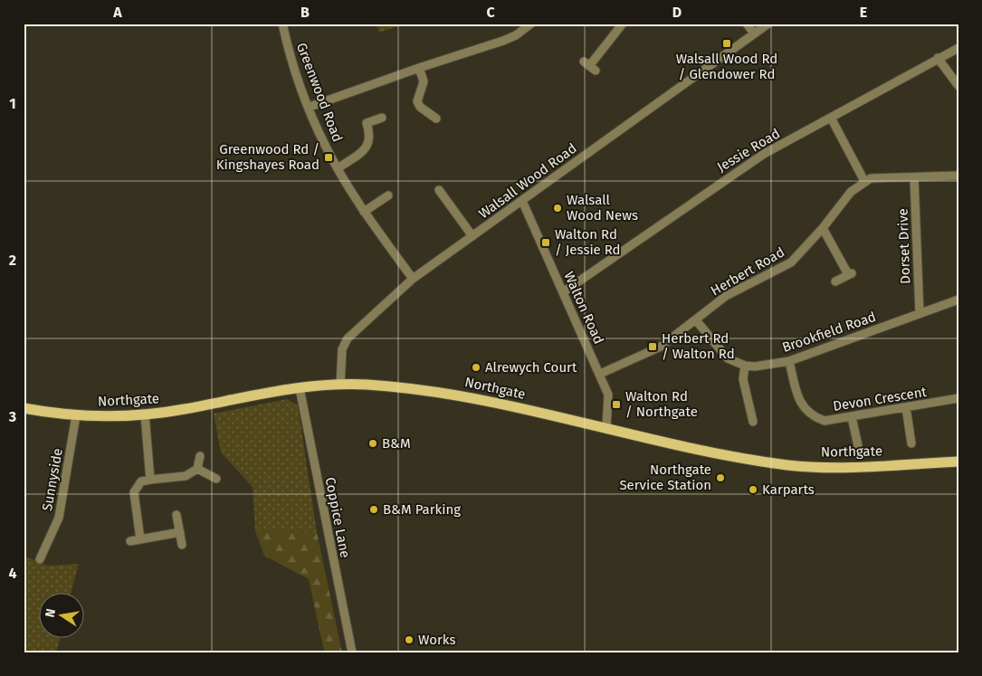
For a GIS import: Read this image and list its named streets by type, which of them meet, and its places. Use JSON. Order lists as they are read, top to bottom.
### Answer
{
  "streets": {
    "main road": ["Northgate"],
    "street": [
      "Greenwood Road",
      "Jessie Road",
      "Walsall Wood Road",
      "Dorset Drive",
      "Herbert Road",
      "Walton Road",
      "Brookfield Road",
      "Devon Crescent",
      "Sunnyside",
      "Coppice Lane"
    ]
  },
  "crossings": [
    ["Greenwood Road", "Walsall Wood Road"],
    ["Jessie Road", "Walton Road"],
    ["Walsall Wood Road", "Walton Road"],
    ["Walsall Wood Road", "Northgate"],
    ["Dorset Drive", "Brookfield Road"],
    ["Herbert Road", "Walton Road"],
    ["Walton Road", "Northgate"],
    ["Brookfield Road", "Devon Crescent"],
    ["Northgate", "Sunnyside"],
    ["Northgate", "Coppice Lane"]
  ],
  "places": {
    "transit": [
      "Walsall Wood Rd / Glendower Rd",
      "Greenwood Rd / Kingshayes Road",
      "Walton Rd / Jessie Rd",
      "Herbert Rd / Walton Rd",
      "Walton Rd / Northgate"
    ],
    "other": [
      "Walsall Wood News",
      "Alrewych Court",
      "B&M",
      "Northgate Service Station",
      "Karparts",
      "B&M Parking",
      "Works"
    ]
  },
  "north": "left",
  "grid": {
    "columns": [
      "A",
      "B",
      "C",
      "D",
      "E"
    ],
    "rows": [
      "1",
      "2",
      "3",
      "4"
    ]
  }
}
